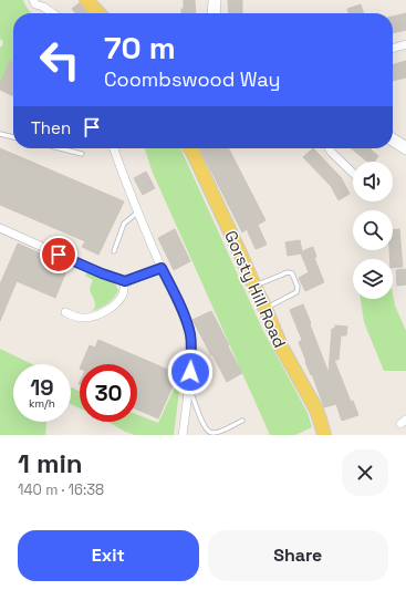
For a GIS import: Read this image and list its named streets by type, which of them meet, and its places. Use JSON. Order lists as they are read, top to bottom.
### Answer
{
  "streets": {
    "main road": ["Gorsty Hill Road"]
  },
  "page": {
    "turn": ["70 m", "Coombswood Way"],
    "then": "Then",
    "speed": "19 km/h",
    "limit": "30",
    "heading": ["1 min", "140 m · 16:38"],
    "buttons": ["Exit", "Share"]
  }
}
